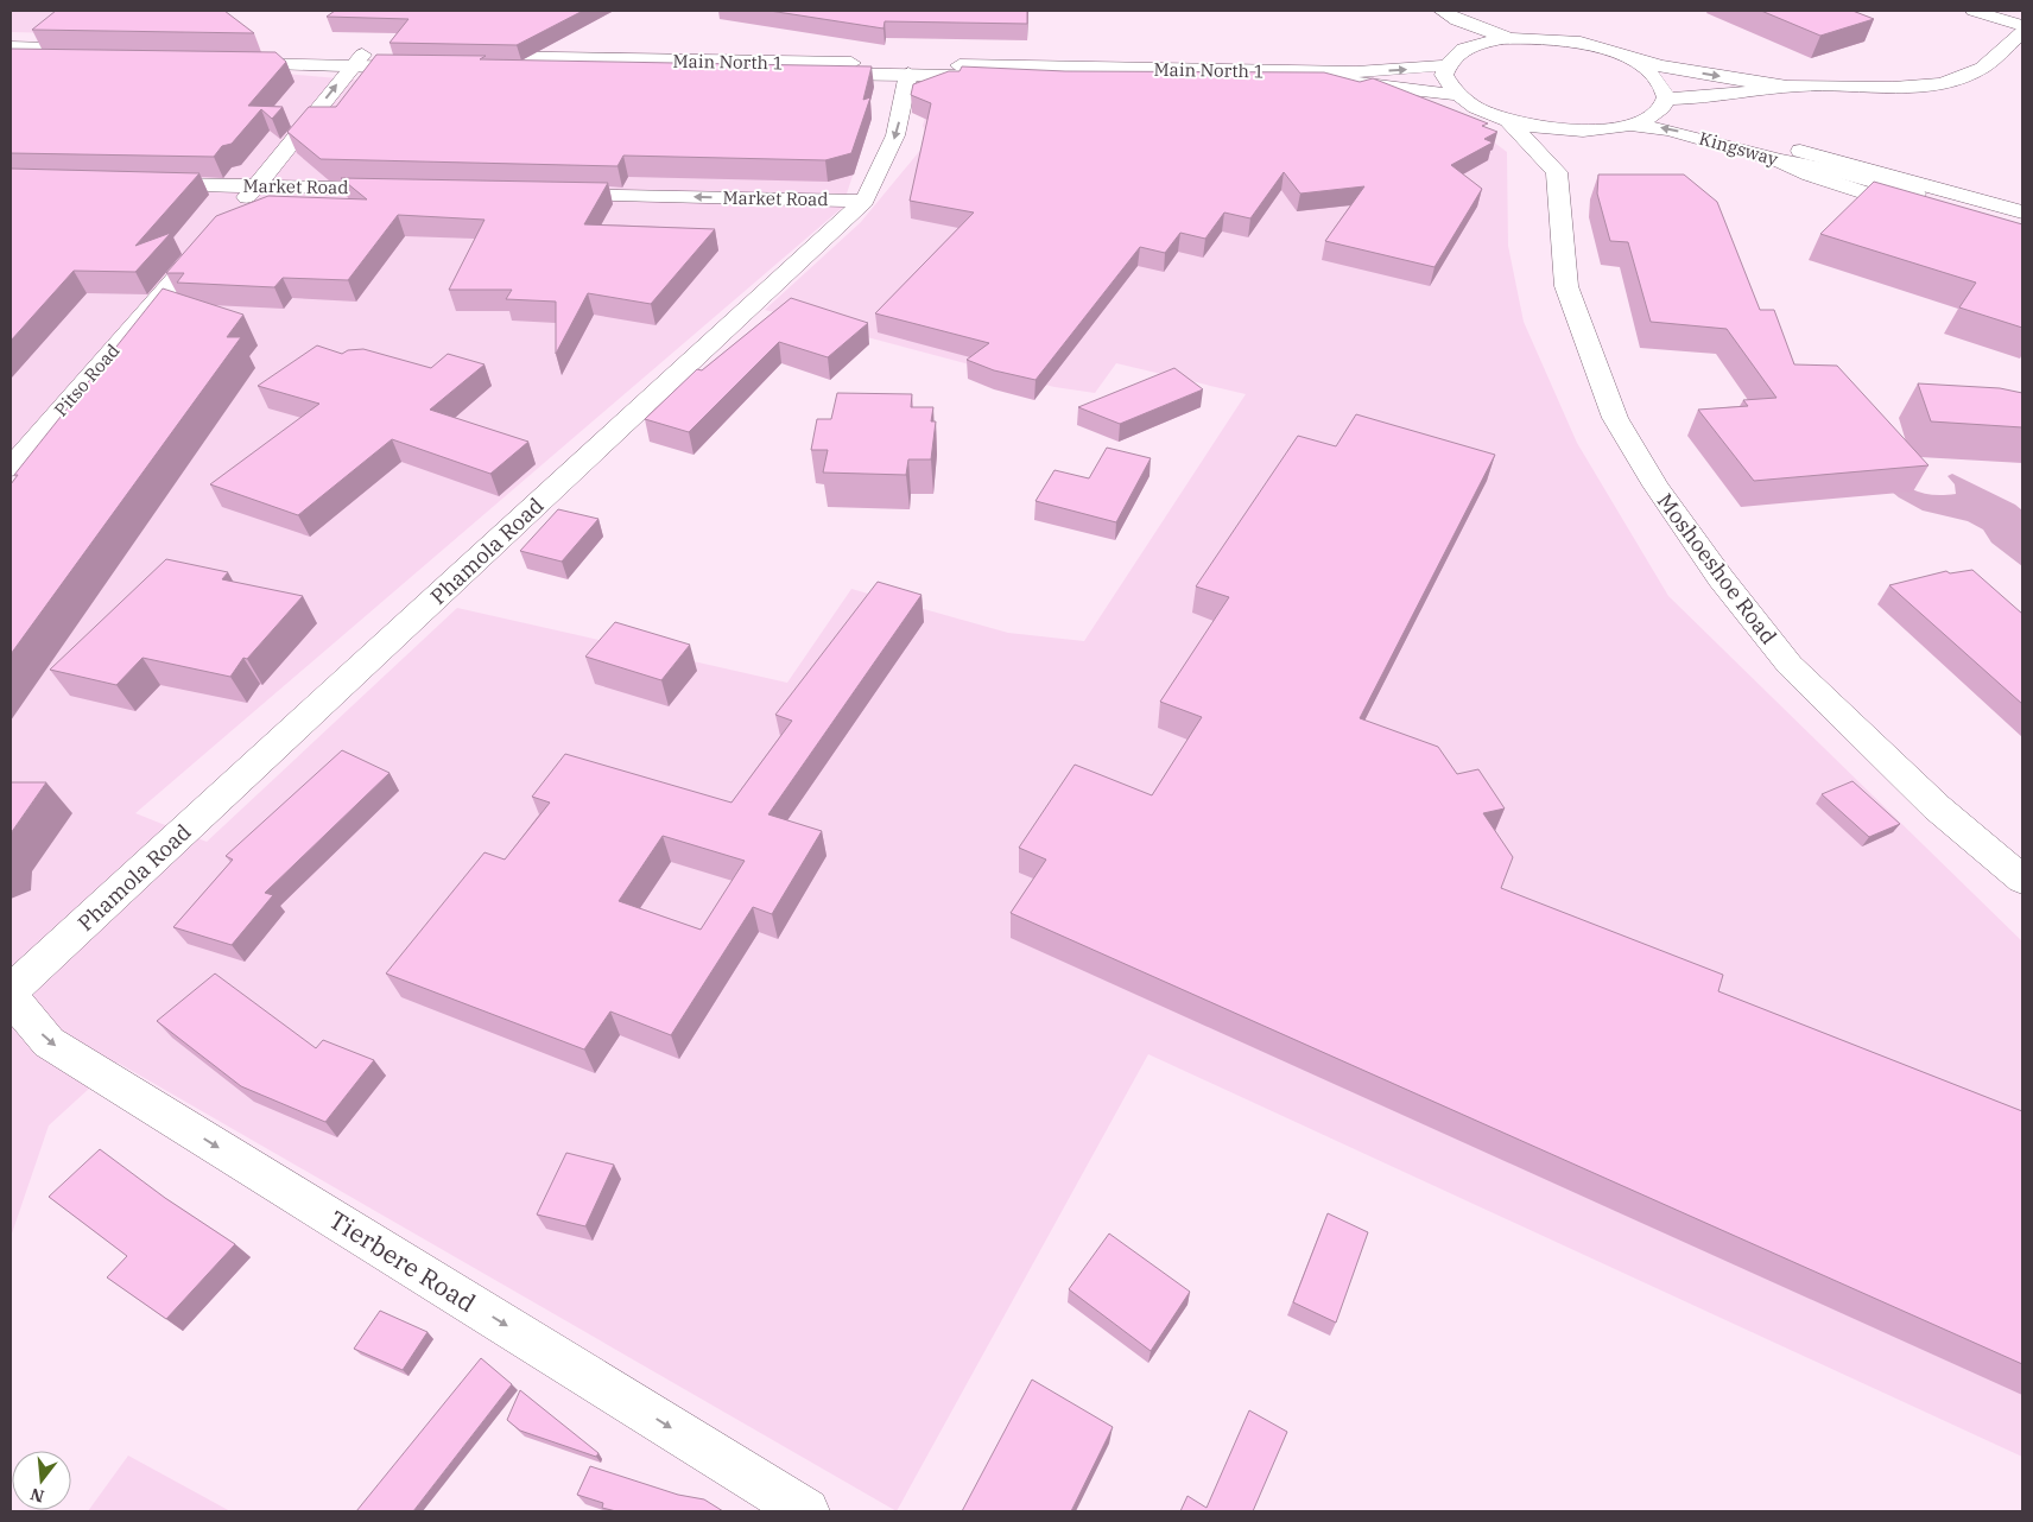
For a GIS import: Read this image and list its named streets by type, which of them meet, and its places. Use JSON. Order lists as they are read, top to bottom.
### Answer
{
  "streets": {
    "main road": [
      "Main North 1",
      "Kingsway",
      "Market Road",
      "Pitso Road",
      "Phamola Road",
      "Moshoeshoe Road",
      "Tierbere Road"
    ]
  },
  "crossings": [
    ["Main North 1", "Phamola Road"],
    ["Market Road", "Phamola Road"]
  ],
  "one_way": ["Market Road", "Tierbere Road"],
  "north": "bottom"
}
